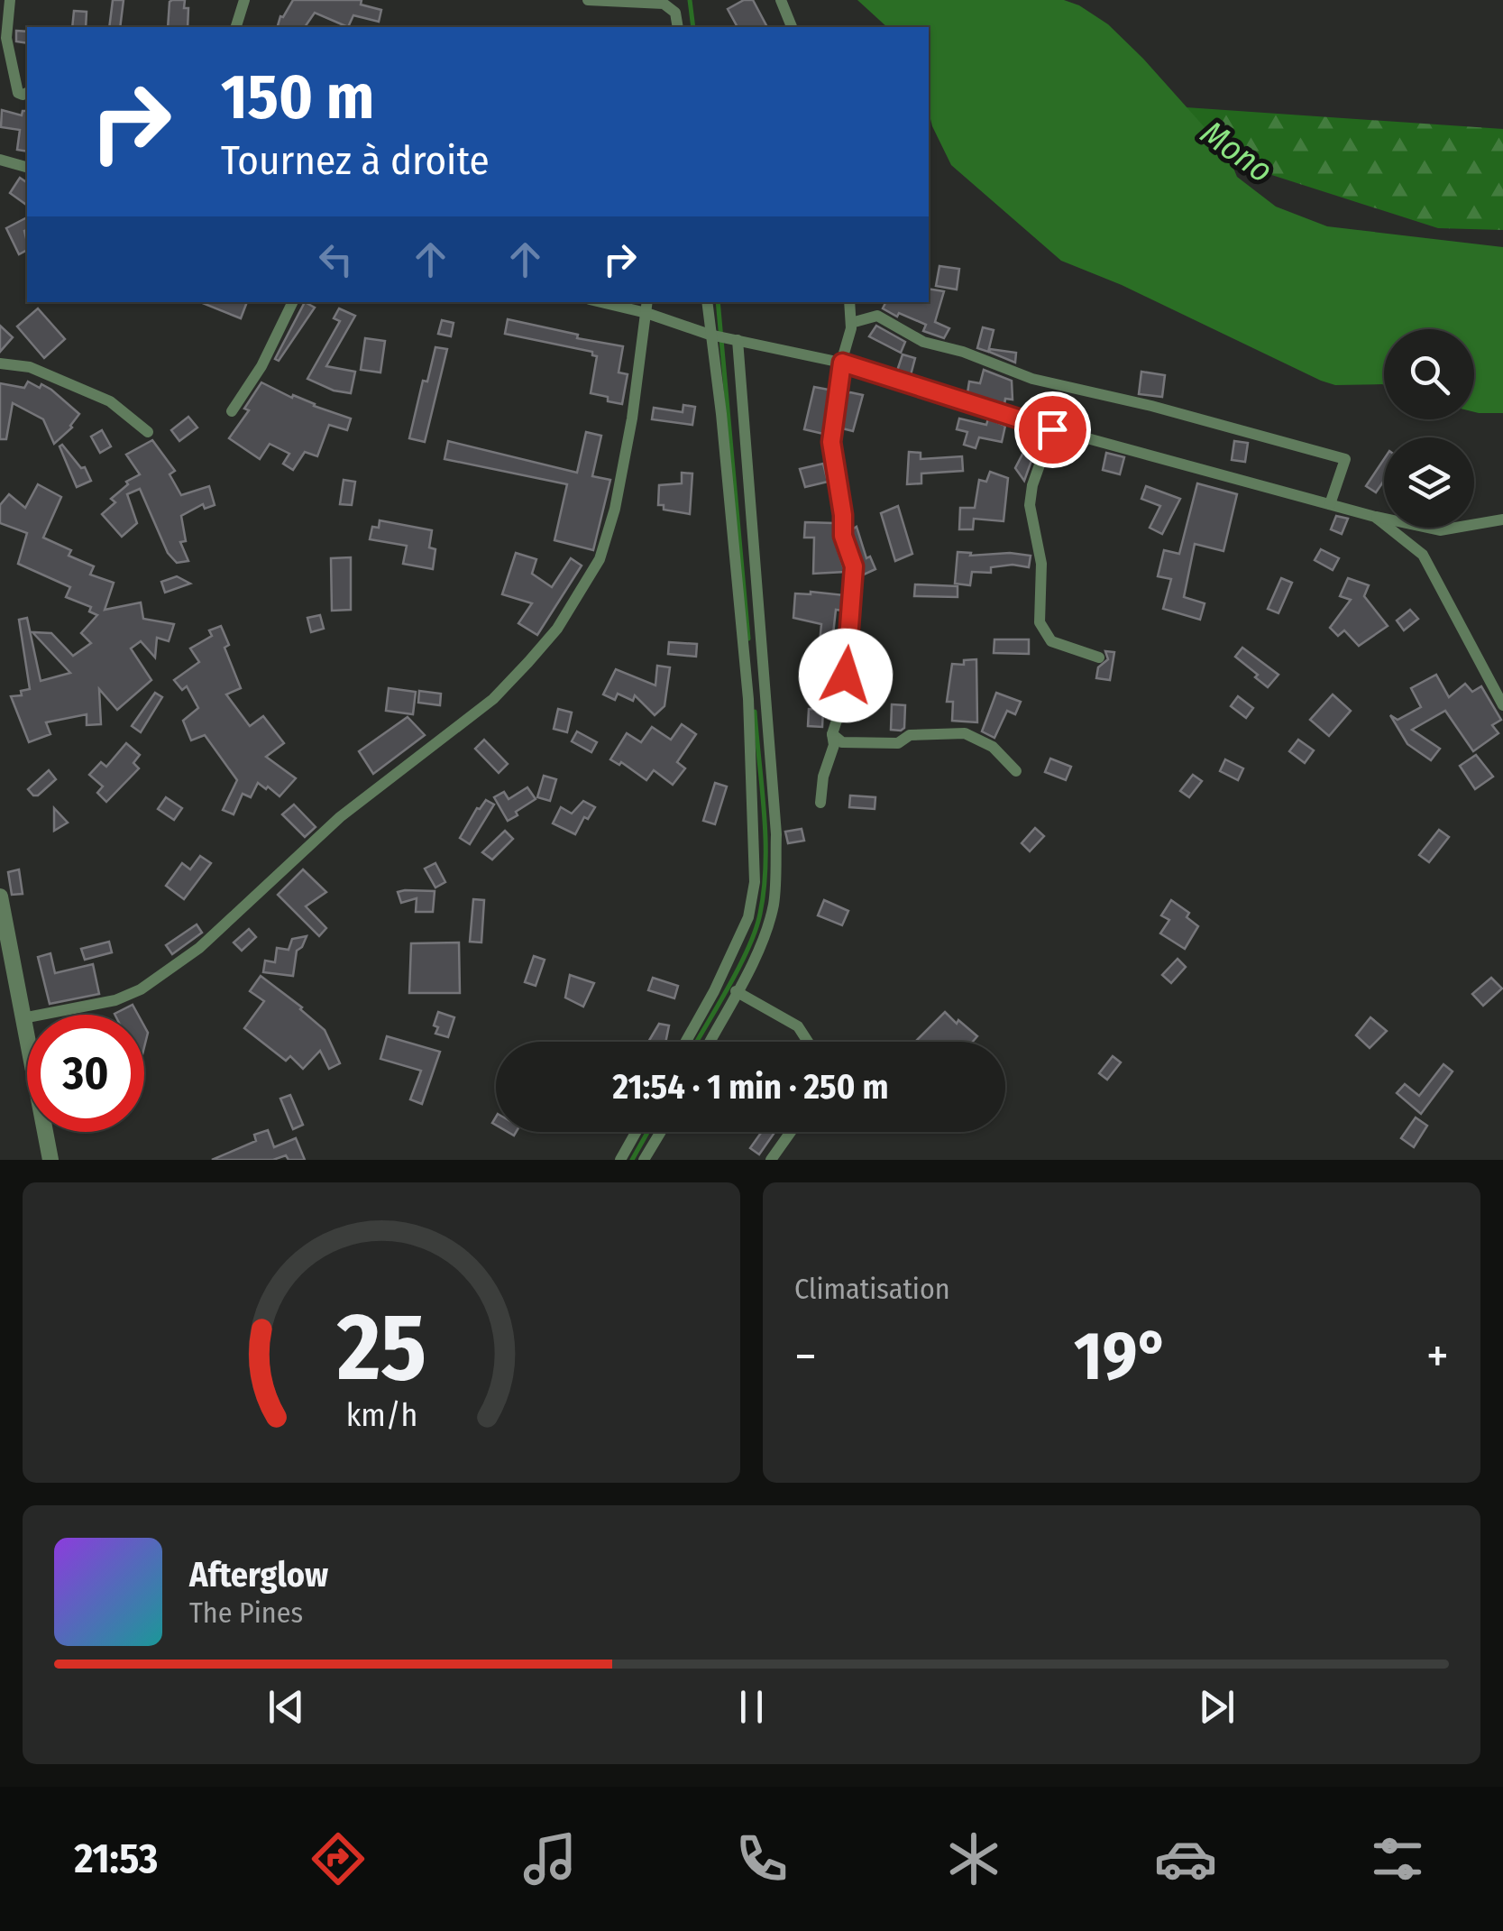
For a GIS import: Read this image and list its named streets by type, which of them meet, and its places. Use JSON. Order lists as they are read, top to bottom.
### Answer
{
  "water": ["Mono"],
  "page": {
    "turn": ["150 m", "Tournez à droite"],
    "limit": "30",
    "trip": "21:54 · 1 min · 250 m",
    "tile": "Climatisation",
    "heat": ["−", "19°", "+"],
    "song": ["Afterglow", "The Pines"],
    "tabs": "21:53",
    "gauge": ["25", "km/h"]
  }
}
